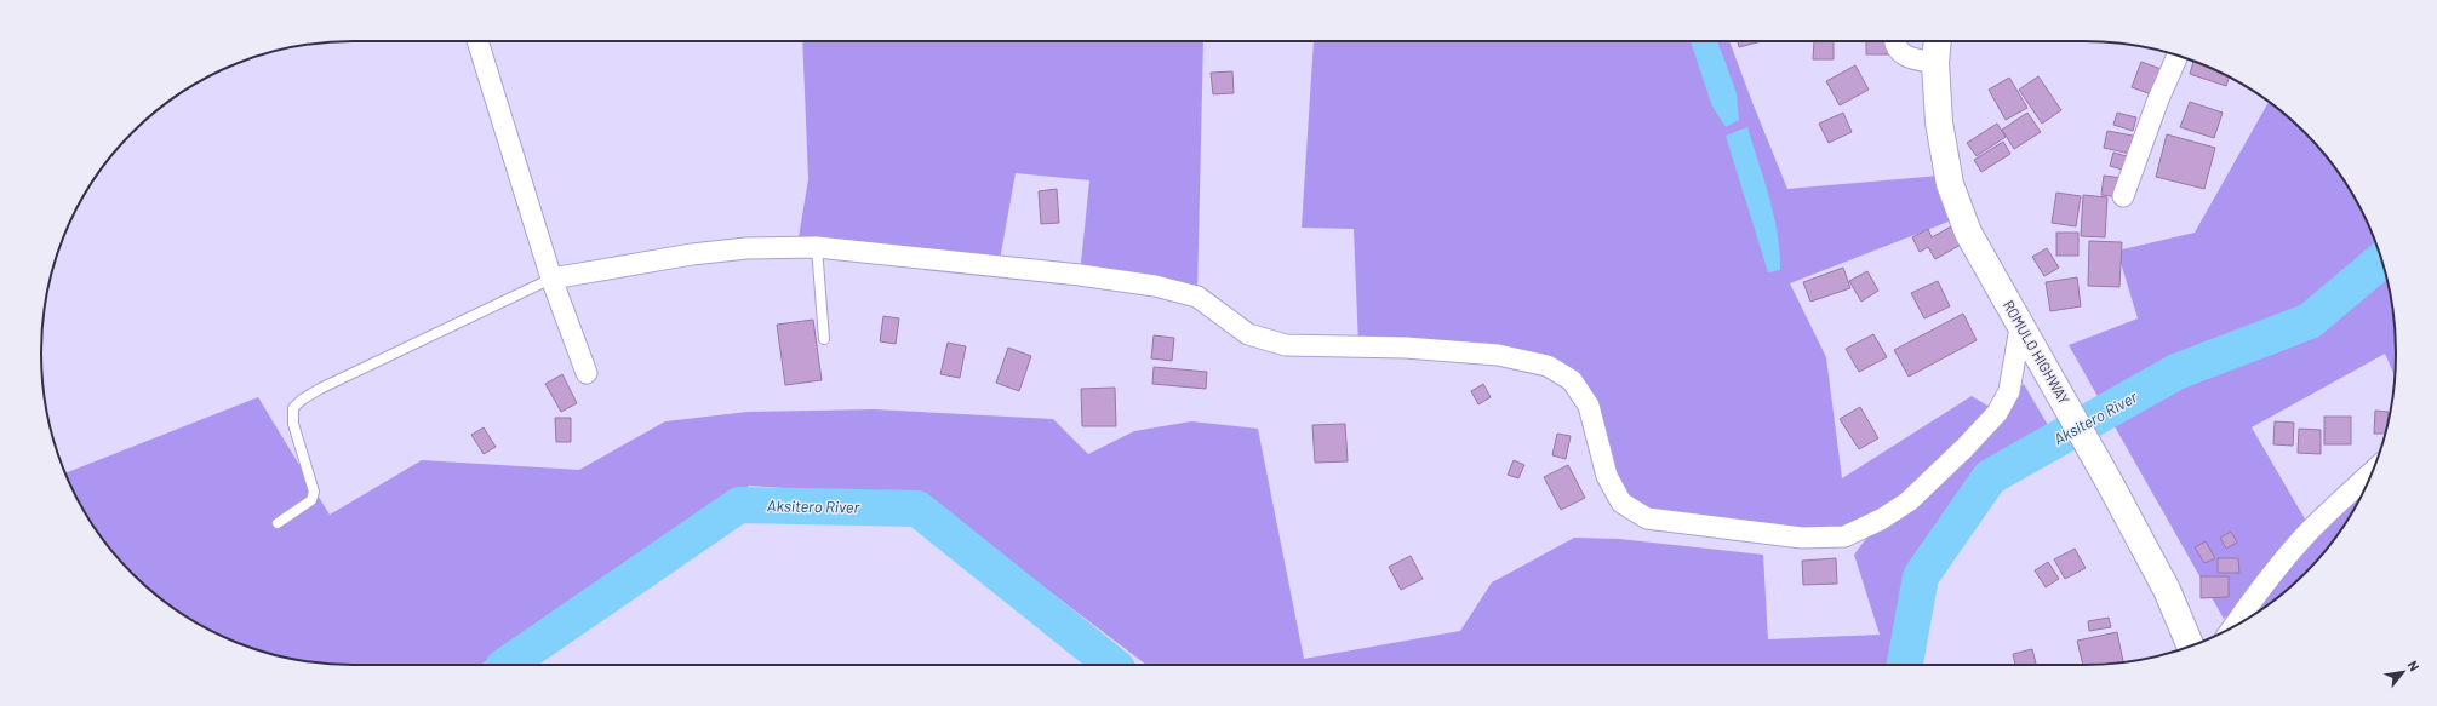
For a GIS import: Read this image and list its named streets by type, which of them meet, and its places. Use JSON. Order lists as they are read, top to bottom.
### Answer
{
  "streets": {
    "highway": ["ROMULO HIGHWAY"]
  },
  "water": ["Aksitero River"],
  "north": "top right"
}
